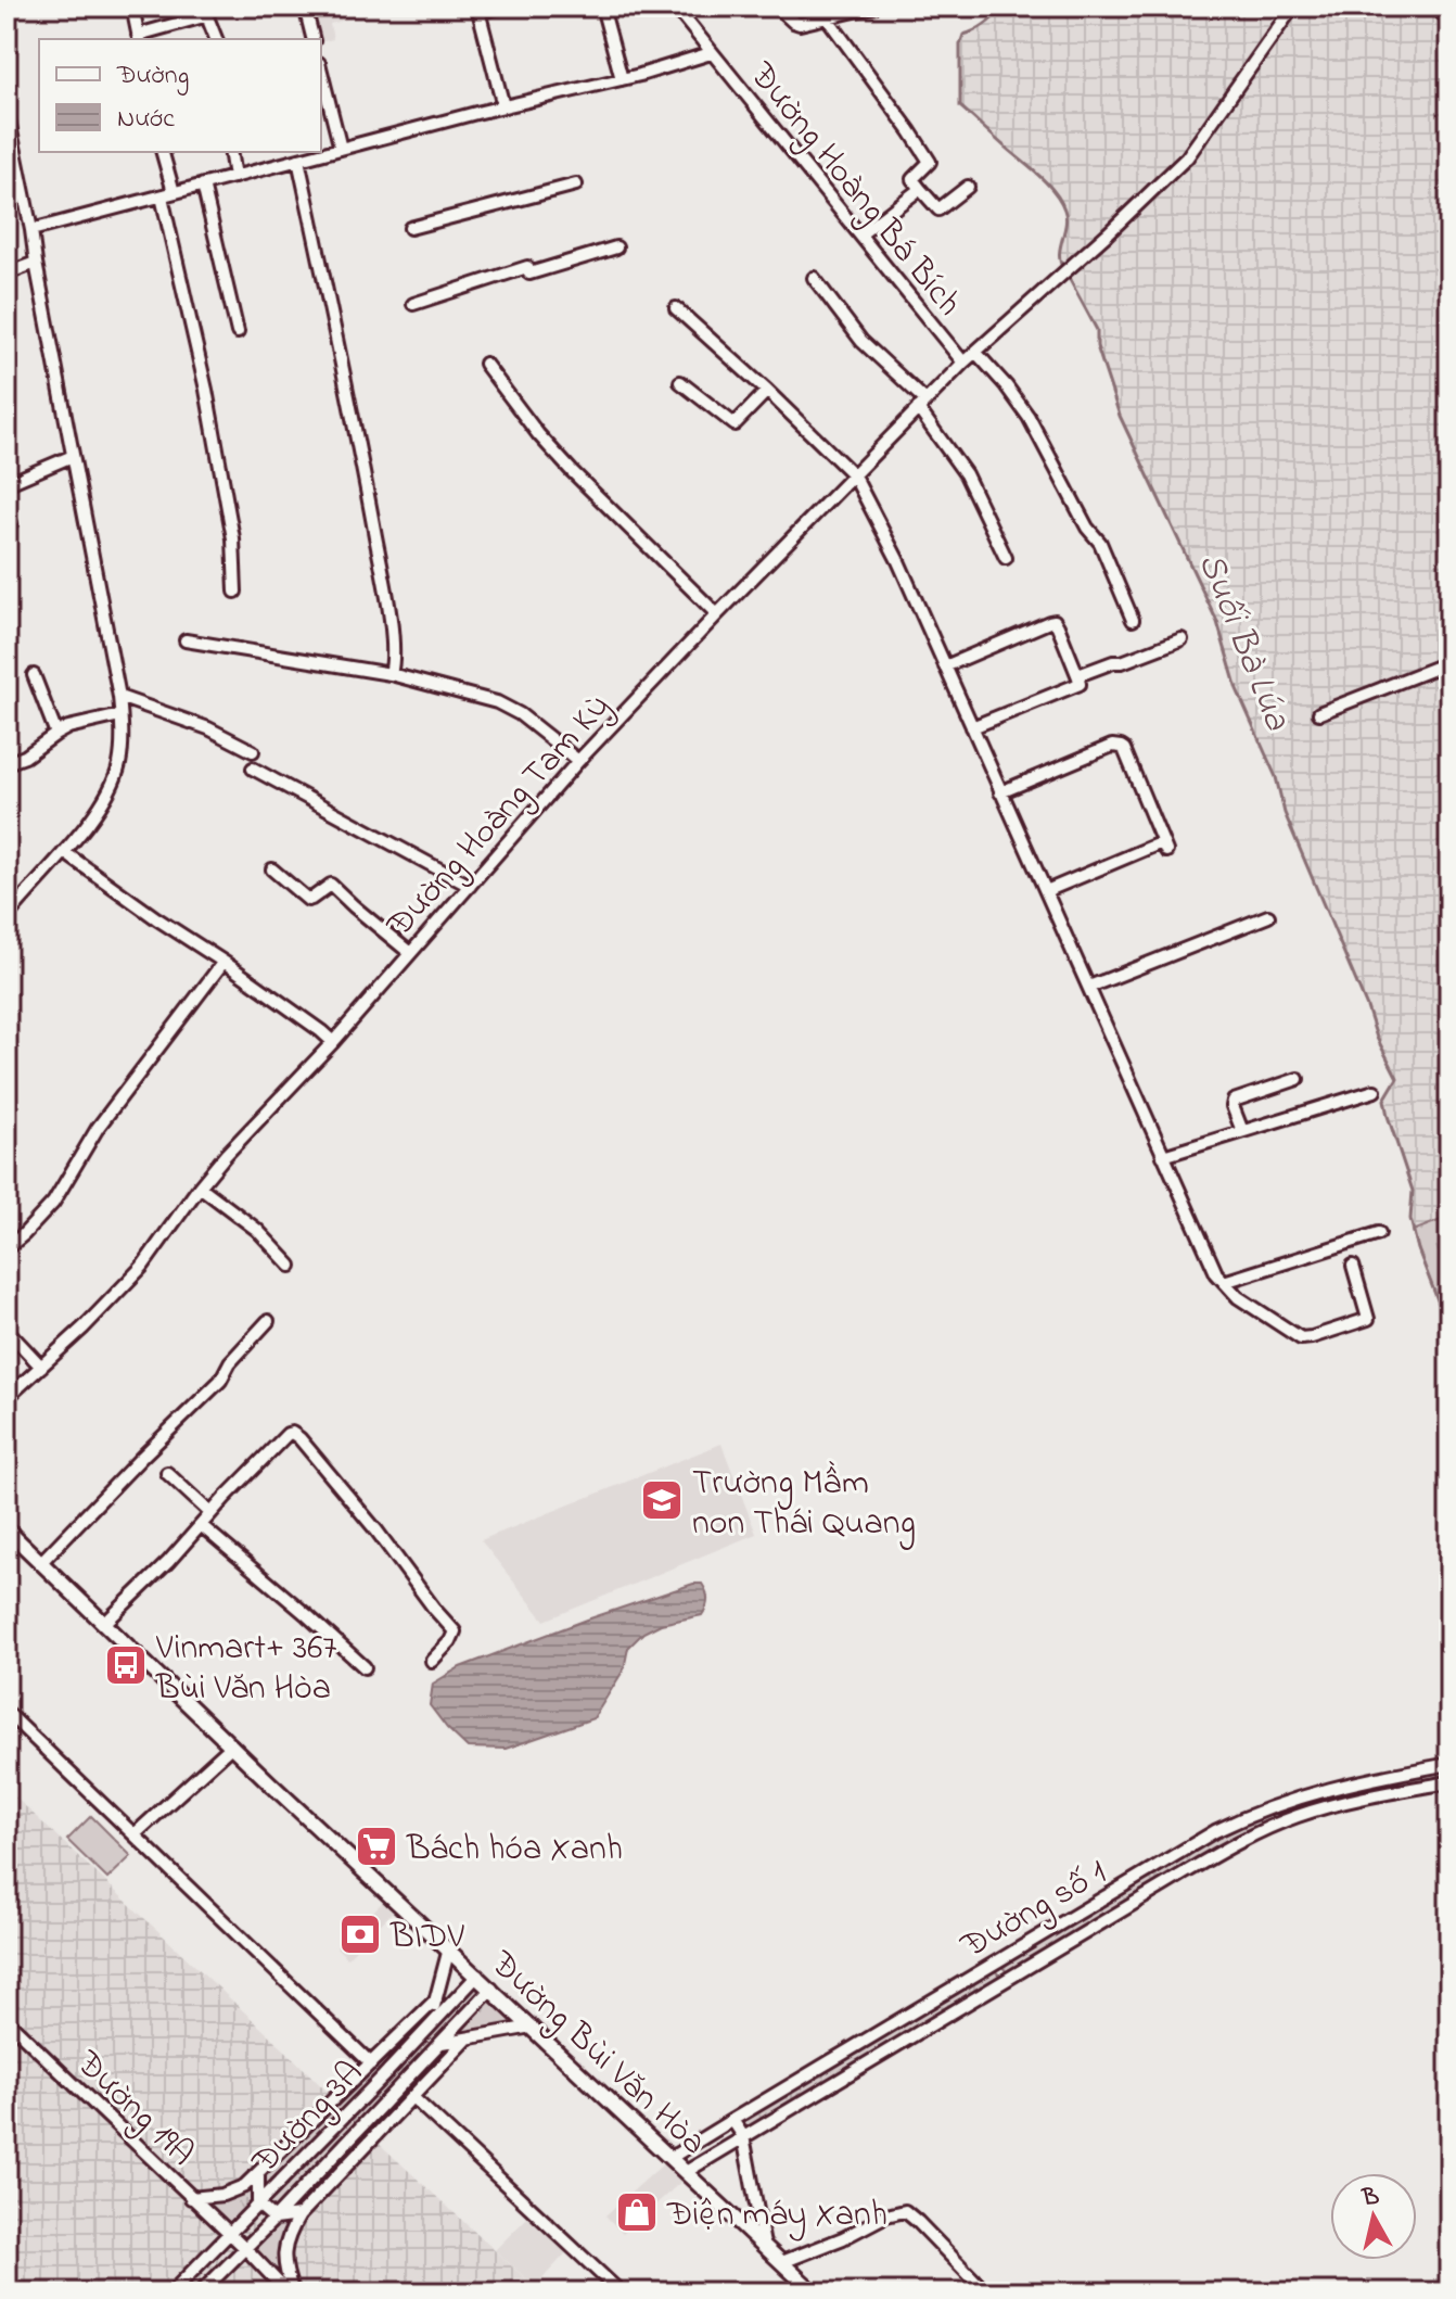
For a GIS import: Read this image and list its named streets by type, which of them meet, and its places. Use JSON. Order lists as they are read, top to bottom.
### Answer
{
  "streets": {
    "main road": ["Đường Bùi Văn Hòa"],
    "street": [
      "Đường Hoàng Bá Bích",
      "Đường Hoàng Tam Kỳ",
      "Đường số 1",
      "Đường 19A",
      "Đường 3A"
    ]
  },
  "crossings": [
    ["Đường Hoàng Bá Bích", "Đường Hoàng Tam Kỳ"],
    ["Đường số 1", "Đường Bùi Văn Hòa"],
    ["Đường Bùi Văn Hòa", "Đường 3A"],
    ["Đường 19A", "Đường 3A"]
  ],
  "water": ["Suối Bà Lúa"],
  "places": {
    "school or university": ["Trường Mầm non Thái Quang"],
    "bus stop": ["Vinmart+ 367 Bùi Văn Hòa"],
    "supermarket": ["Bách hóa Xanh"],
    "bank": ["BIDV"],
    "shop": ["Điện máy Xanh"]
  },
  "legend": ["Đường", "Nước"],
  "north": "top"
}
